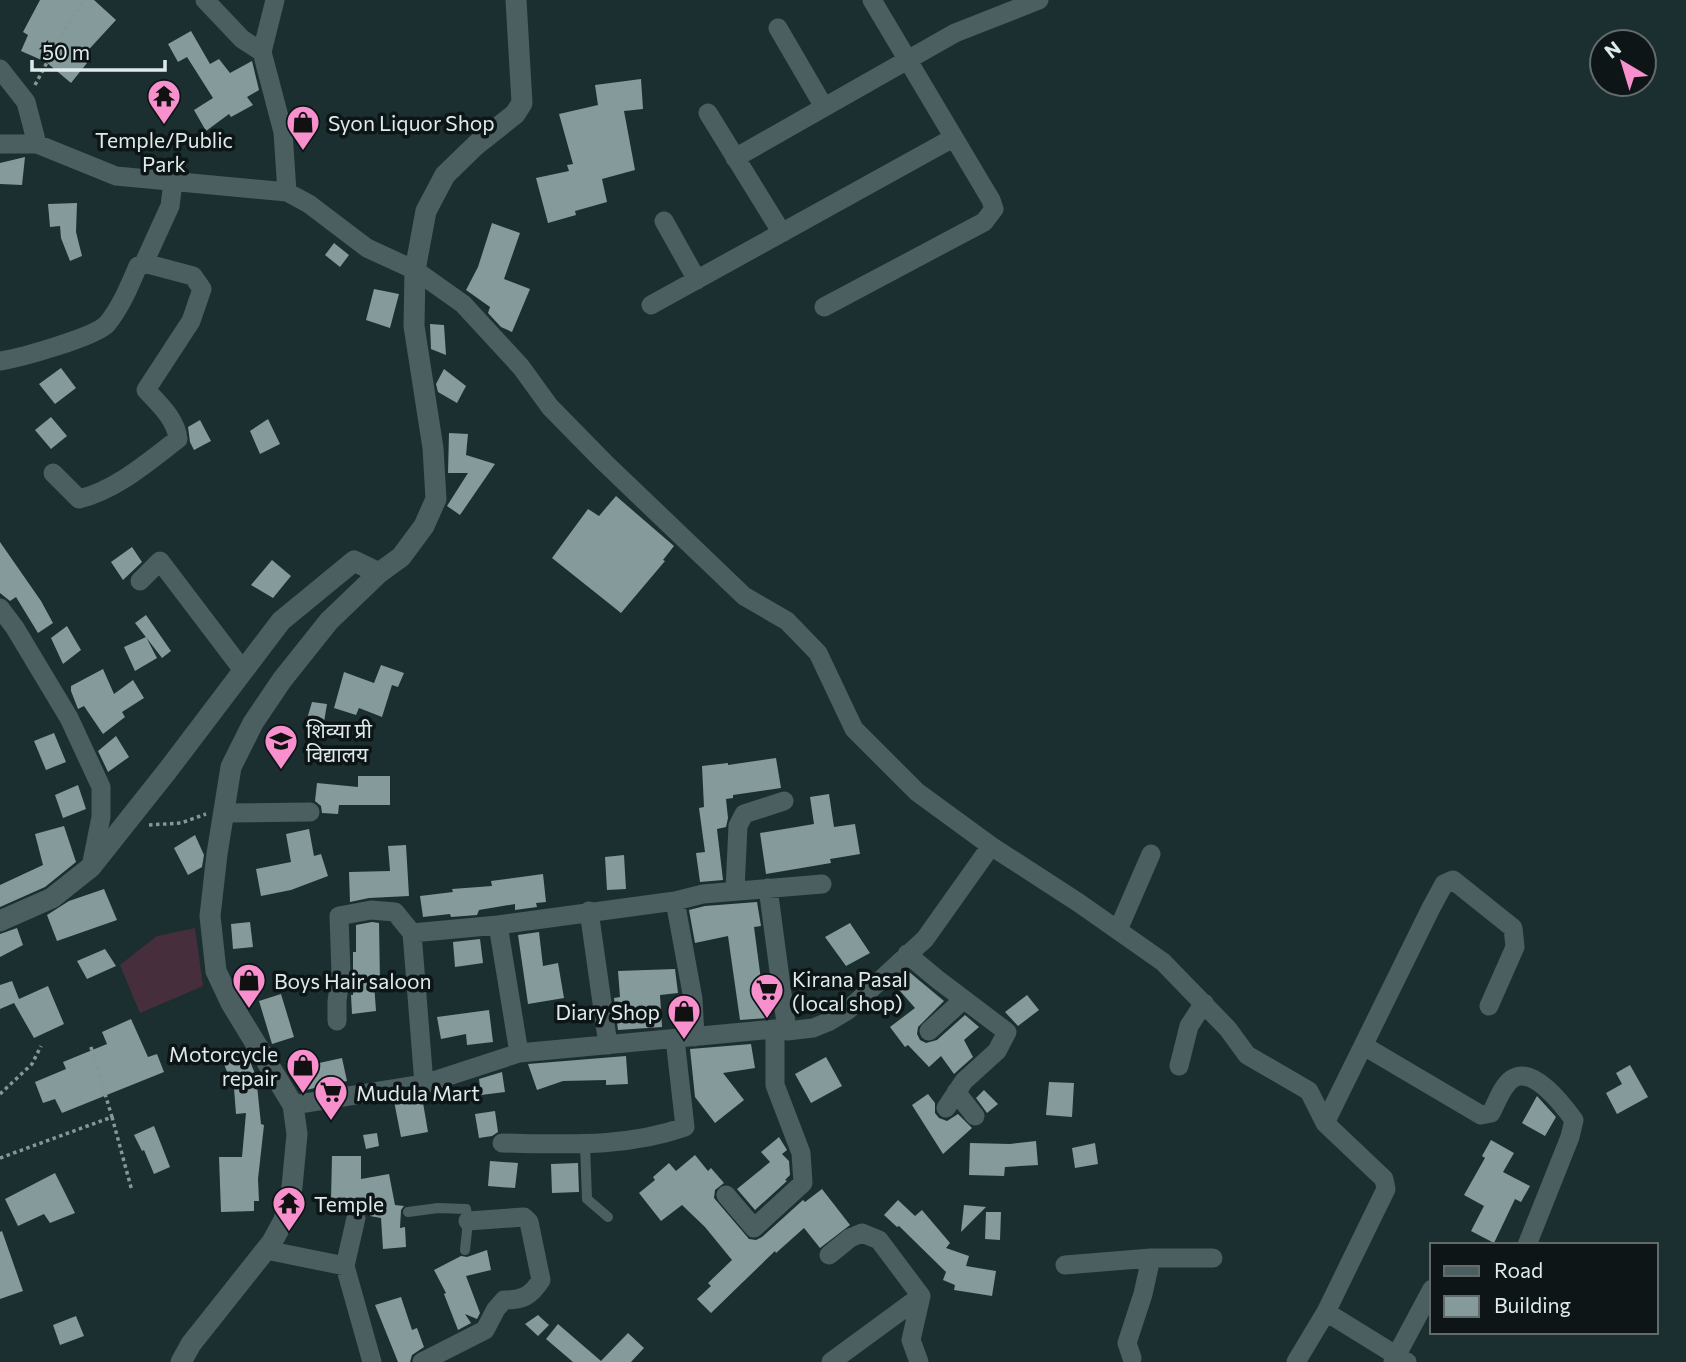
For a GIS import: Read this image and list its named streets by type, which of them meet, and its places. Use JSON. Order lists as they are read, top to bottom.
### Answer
{
  "places": {
    "temple": ["Temple/Public Park", "Temple"],
    "shop": [
      "Syon Liquor Shop",
      "Boys Hair saloon",
      "Diary Shop",
      "Motorcycle repair"
    ],
    "school or university": ["शिव्या प्री विद्यालय"],
    "supermarket": ["Kirana Pasal (local shop)", "Mudula Mart"]
  },
  "legend": ["Road", "Building"],
  "scale_bar": "50 m",
  "north": "top left"
}
